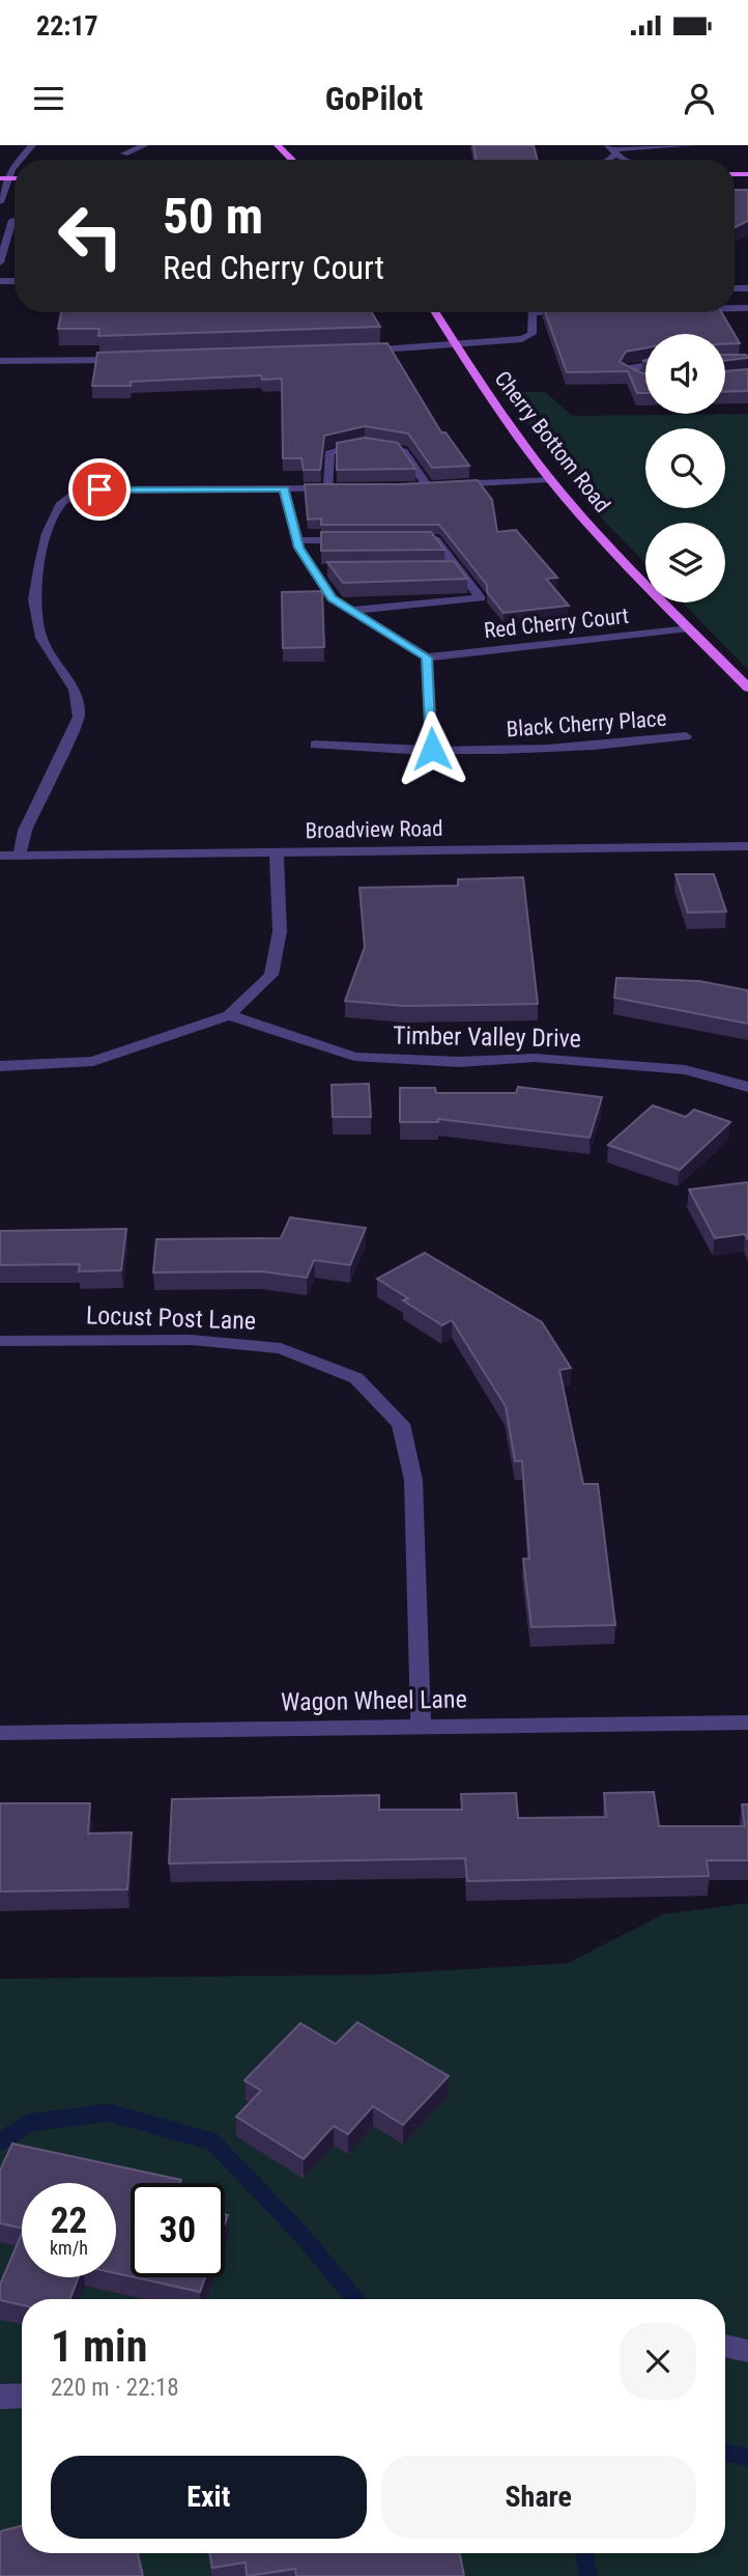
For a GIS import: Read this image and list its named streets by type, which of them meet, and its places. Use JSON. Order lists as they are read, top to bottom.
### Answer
{
  "streets": {
    "main road": ["Cherry Bottom Road"],
    "street": [
      "Red Cherry Court",
      "Black Cherry Place",
      "Broadview Road",
      "Timber Valley Drive",
      "Locust Post Lane",
      "Wagon Wheel Lane"
    ]
  },
  "crossings": [
    ["Cherry Bottom Road", "Red Cherry Court"],
    ["Locust Post Lane", "Wagon Wheel Lane"]
  ],
  "page": {
    "status": "22:17",
    "header": "GoPilot",
    "turn": ["50 m", "Red Cherry Court"],
    "speed": "22 km/h",
    "limit": "30",
    "heading": ["1 min", "220 m · 22:18"],
    "buttons": ["Exit", "Share"]
  }
}
